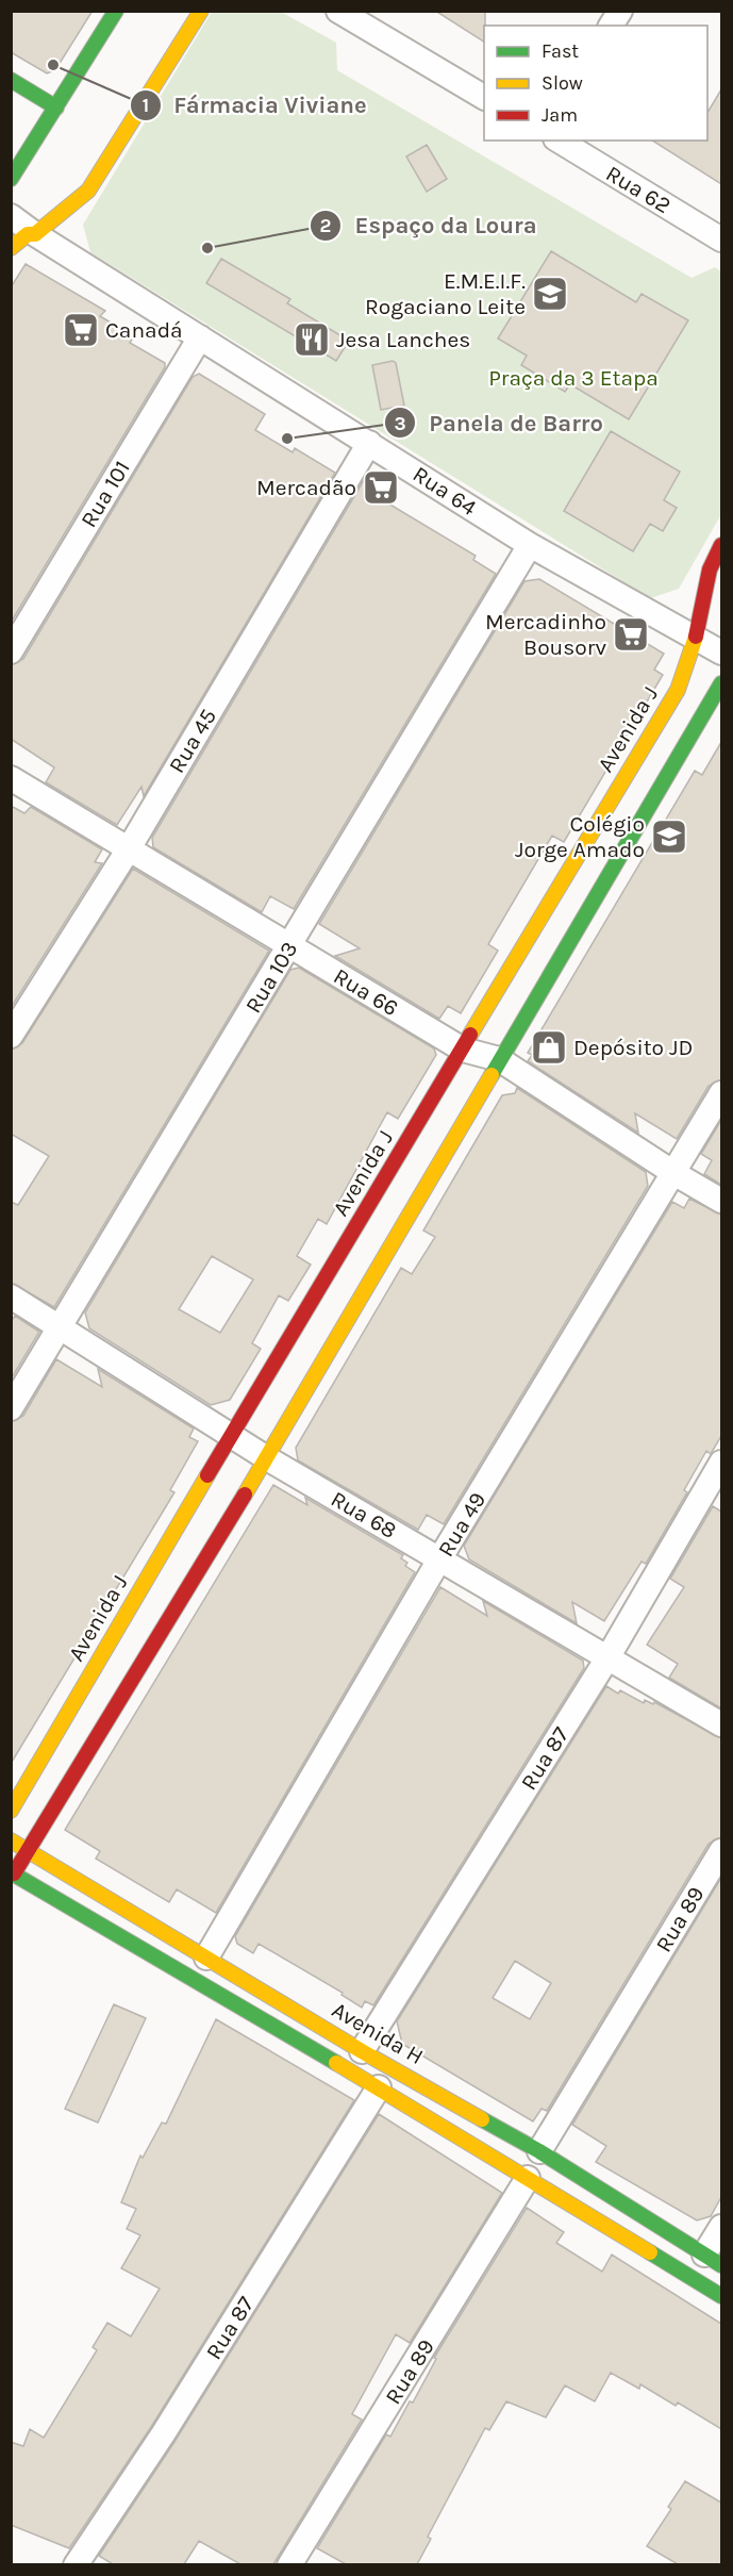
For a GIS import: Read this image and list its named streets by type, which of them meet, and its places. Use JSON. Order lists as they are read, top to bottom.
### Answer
{
  "streets": {
    "street": [
      "Rua 62",
      "Rua 64",
      "Rua 101",
      "Avenida J",
      "Rua 45",
      "Rua 103",
      "Rua 66",
      "Rua 68",
      "Rua 49",
      "Rua 87",
      "Rua 89",
      "Avenida H"
    ]
  },
  "crossings": [
    ["Rua 64", "Rua 101"],
    ["Rua 64", "Avenida J"],
    ["Rua 64", "Rua 45"],
    ["Rua 64", "Rua 103"],
    ["Avenida J", "Rua 66"],
    ["Avenida J", "Rua 68"],
    ["Rua 45", "Rua 66"],
    ["Rua 103", "Rua 66"],
    ["Rua 103", "Rua 68"],
    ["Rua 66", "Rua 49"],
    ["Rua 68", "Rua 49"],
    ["Rua 68", "Rua 87"],
    ["Rua 49", "Avenida H"],
    ["Rua 87", "Avenida H"],
    ["Rua 89", "Avenida H"]
  ],
  "parks": ["Praça da 3 Etapa"],
  "places": {
    "other": ["Fármacia Viviane", "Espaço da Loura", "Panela de Barro"],
    "school or university": ["E.M.E.I.F. Rogaciano Leite", "Colégio Jorge Amado"],
    "supermarket": ["Canadá", "Mercadão", "Mercadinho Bousorv"],
    "restaurant": ["Jesa Lanches"],
    "shop": ["Depósito JD"]
  },
  "legend": ["Fast", "Slow", "Jam"]
}
